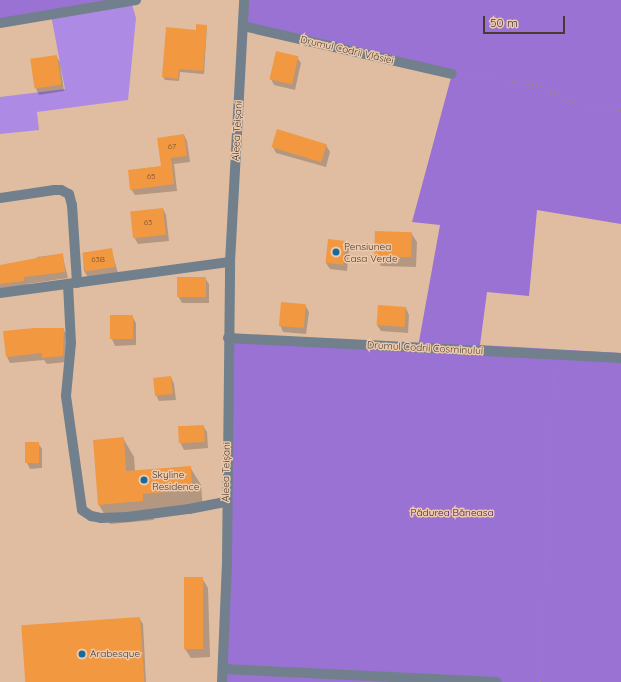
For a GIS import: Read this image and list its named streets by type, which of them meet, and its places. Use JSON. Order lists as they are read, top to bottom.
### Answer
{
  "streets": {
    "street": ["Drumul Codrii Vlăsiei", "Aleea Teișani", "Drumul Codrii Cosminului"]
  },
  "crossings": [
    ["Drumul Codrii Vlăsiei", "Aleea Teișani"],
    ["Aleea Teișani", "Drumul Codrii Cosminului"]
  ],
  "parks": ["Pădurea Băneasa"],
  "places": ["Pensiunea Casa Verde", "Skyline Residence", "Arabesque"],
  "house_numbers": [
    "67",
    "65",
    "63",
    "63B"
  ],
  "scale_bar": "50 m"
}
